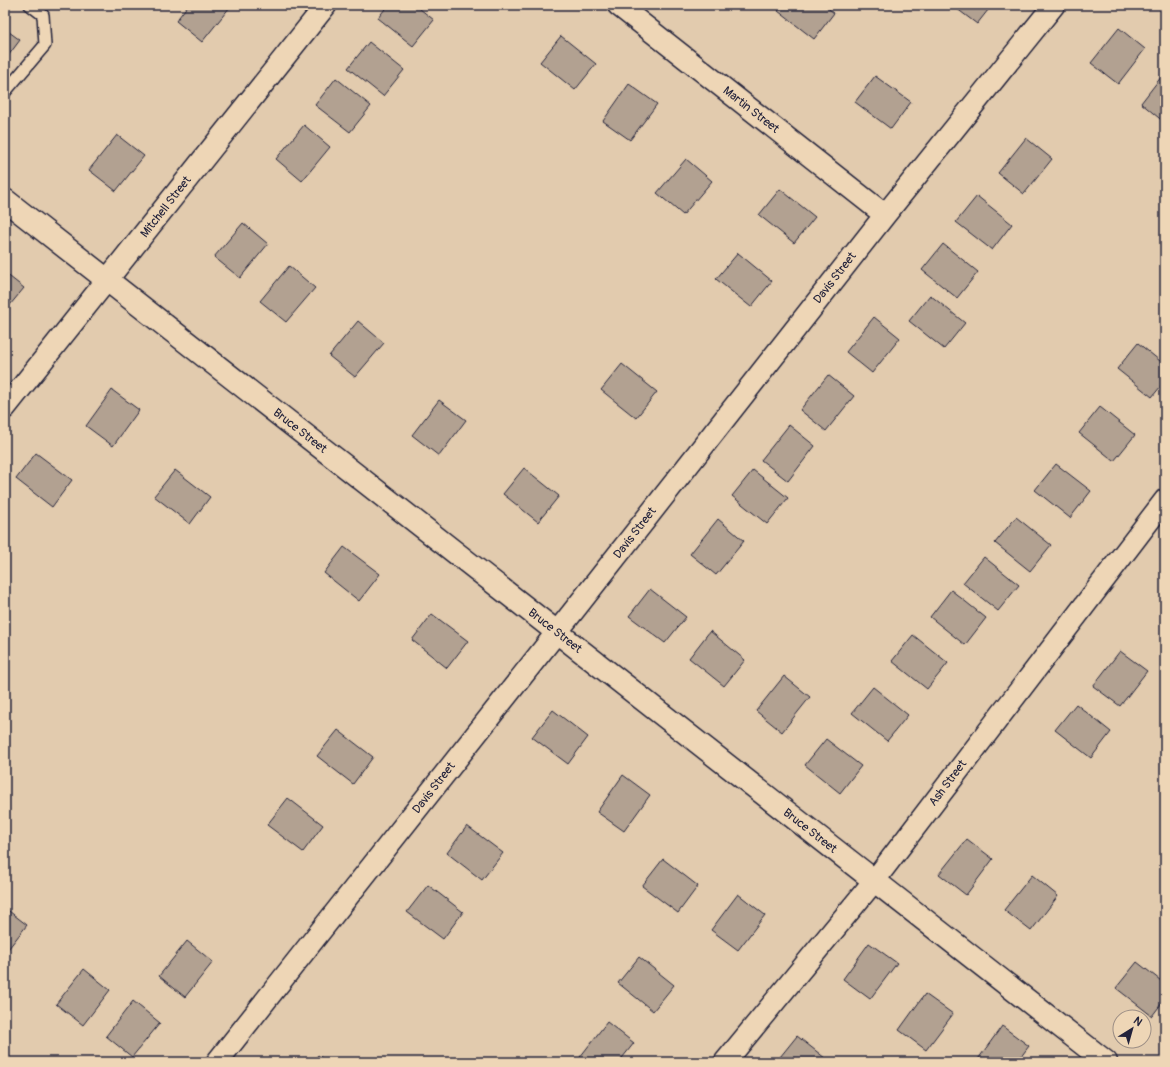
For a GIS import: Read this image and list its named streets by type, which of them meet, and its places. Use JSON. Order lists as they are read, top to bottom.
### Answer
{
  "streets": {
    "street": [
      "Martin Street",
      "Mitchell Street",
      "Davis Street",
      "Bruce Street",
      "Ash Street"
    ]
  },
  "crossings": [
    ["Martin Street", "Davis Street"],
    ["Mitchell Street", "Bruce Street"],
    ["Davis Street", "Bruce Street"],
    ["Bruce Street", "Ash Street"]
  ],
  "north": "top right"
}
